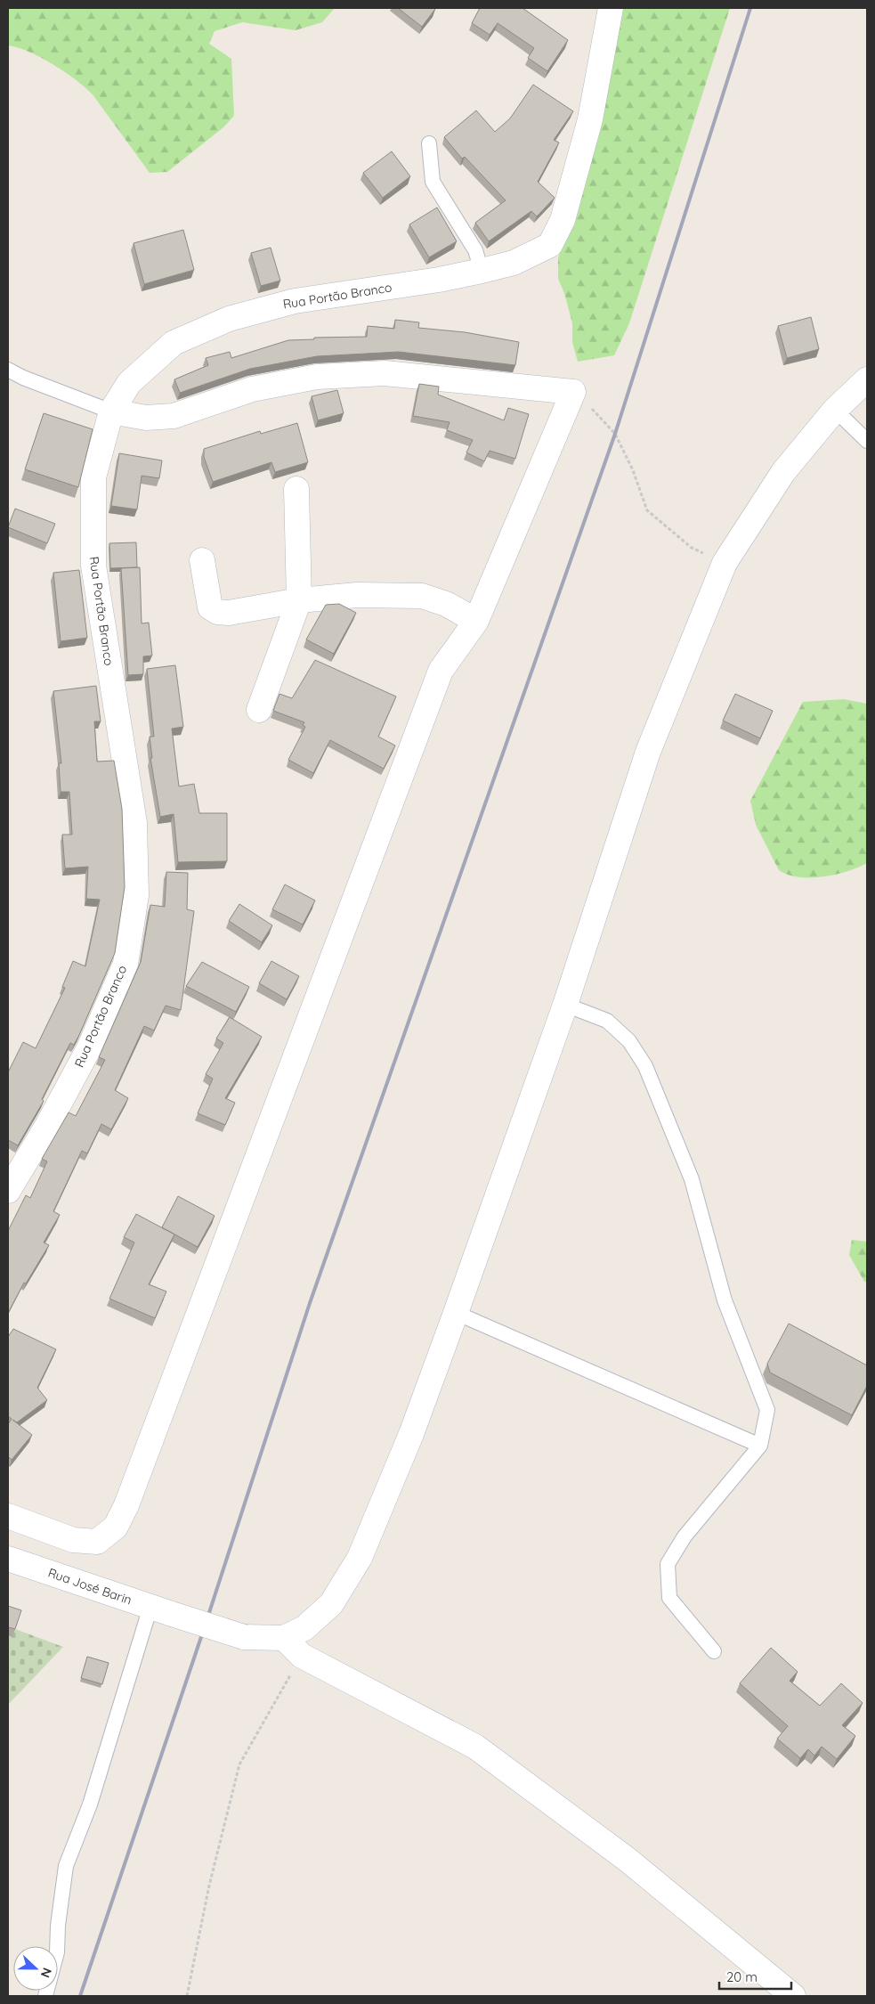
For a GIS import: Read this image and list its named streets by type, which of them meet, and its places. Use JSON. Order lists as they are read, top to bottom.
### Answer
{
  "streets": {
    "street": ["Rua Portão Branco", "Rua José Barin"]
  },
  "scale_bar": "20 m",
  "north": "right"
}
